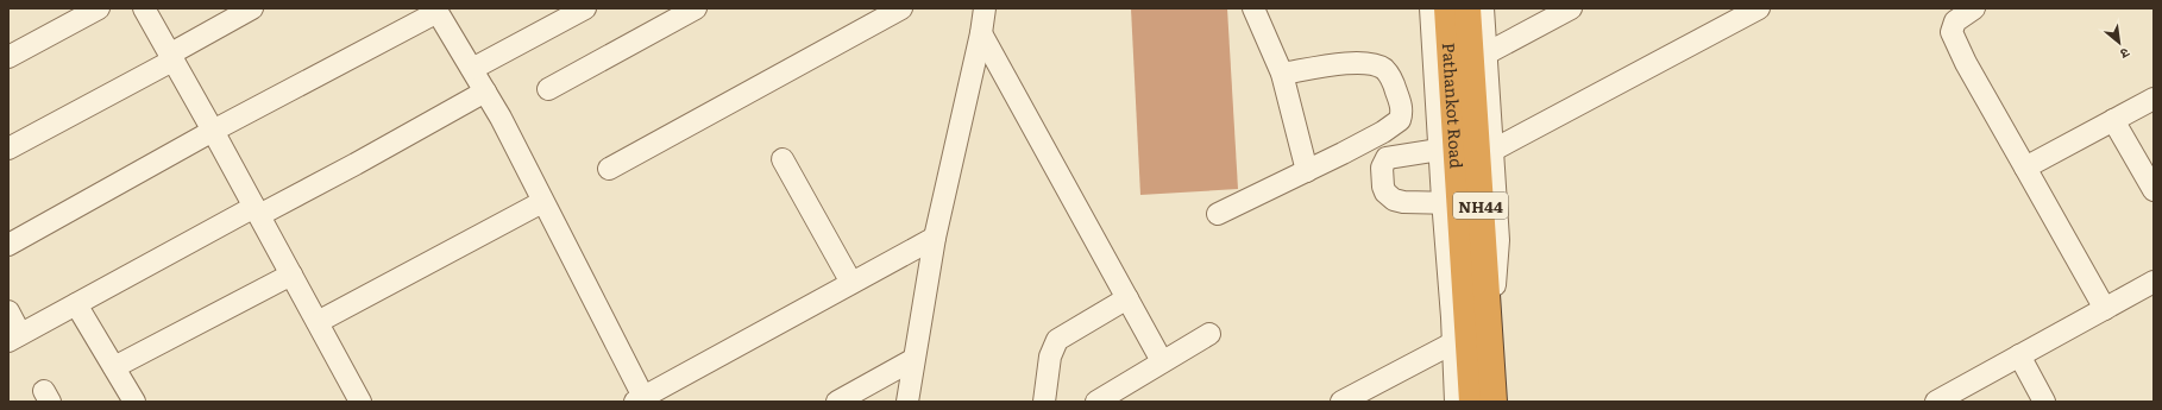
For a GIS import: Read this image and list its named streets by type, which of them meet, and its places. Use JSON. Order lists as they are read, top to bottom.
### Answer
{
  "streets": {
    "highway": ["Pathankot Road", "NH44"]
  },
  "north": "bottom right"
}
